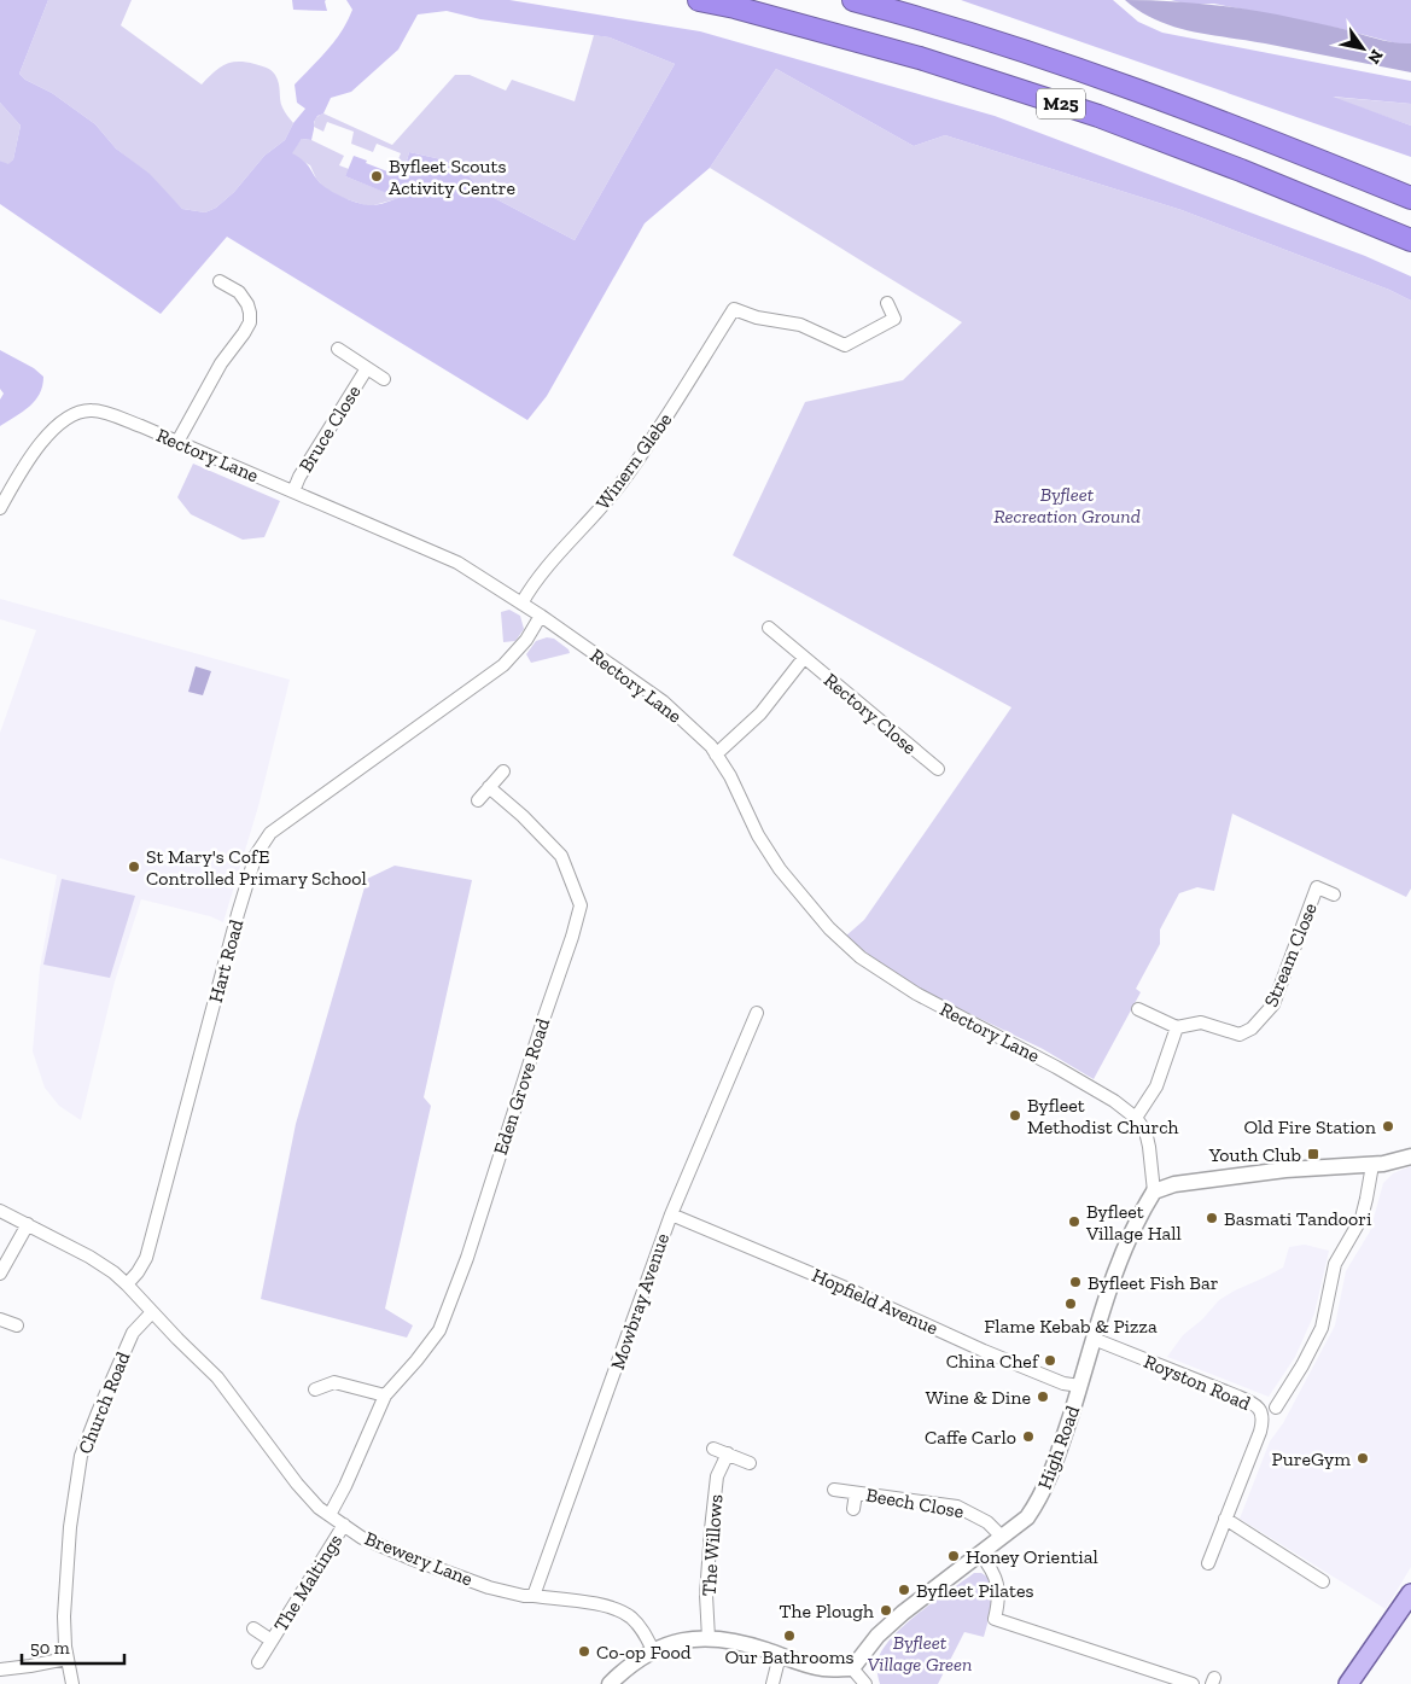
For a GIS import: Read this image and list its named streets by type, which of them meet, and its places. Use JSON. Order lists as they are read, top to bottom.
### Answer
{
  "streets": {
    "highway": ["M25"],
    "street": [
      "Bruce Close",
      "Rectory Lane",
      "Winern Glebe",
      "Rectory Close",
      "Stream Close",
      "Hart Road",
      "Eden Grove Road",
      "Mowbray Avenue",
      "Hopfield Avenue",
      "Royston Road",
      "Church Road",
      "High Road",
      "Beech Close",
      "The Willows",
      "Brewery Lane",
      "The Maltings"
    ]
  },
  "crossings": [
    ["Bruce Close", "Rectory Lane"],
    ["Rectory Lane", "Winern Glebe"],
    ["Rectory Lane", "Hart Road"],
    ["Rectory Lane", "High Road"],
    ["Eden Grove Road", "Brewery Lane"],
    ["Mowbray Avenue", "Hopfield Avenue"],
    ["Mowbray Avenue", "Brewery Lane"],
    ["Hopfield Avenue", "High Road"],
    ["Royston Road", "High Road"],
    ["Church Road", "Brewery Lane"],
    ["High Road", "Beech Close"],
    ["Brewery Lane", "The Maltings"]
  ],
  "parks": ["Byfleet Recreation Ground", "Byfleet Village Green"],
  "places": {
    "other": [
      "Byfleet Scouts Activity Centre",
      "St Mary's CofE Controlled Primary School",
      "Byfleet Methodist Church",
      "Old Fire Station",
      "Basmati Tandoori",
      "Byfleet Village Hall",
      "Byfleet Fish Bar",
      "Flame Kebab & Pizza",
      "China Chef",
      "Wine & Dine",
      "Caffe Carlo",
      "PureGym",
      "Honey Oriential",
      "Byfleet Pilates",
      "The Plough",
      "Our Bathrooms",
      "Co-op Food"
    ],
    "transit": ["Youth Club"]
  },
  "scale_bar": "50 m",
  "north": "bottom right"
}
